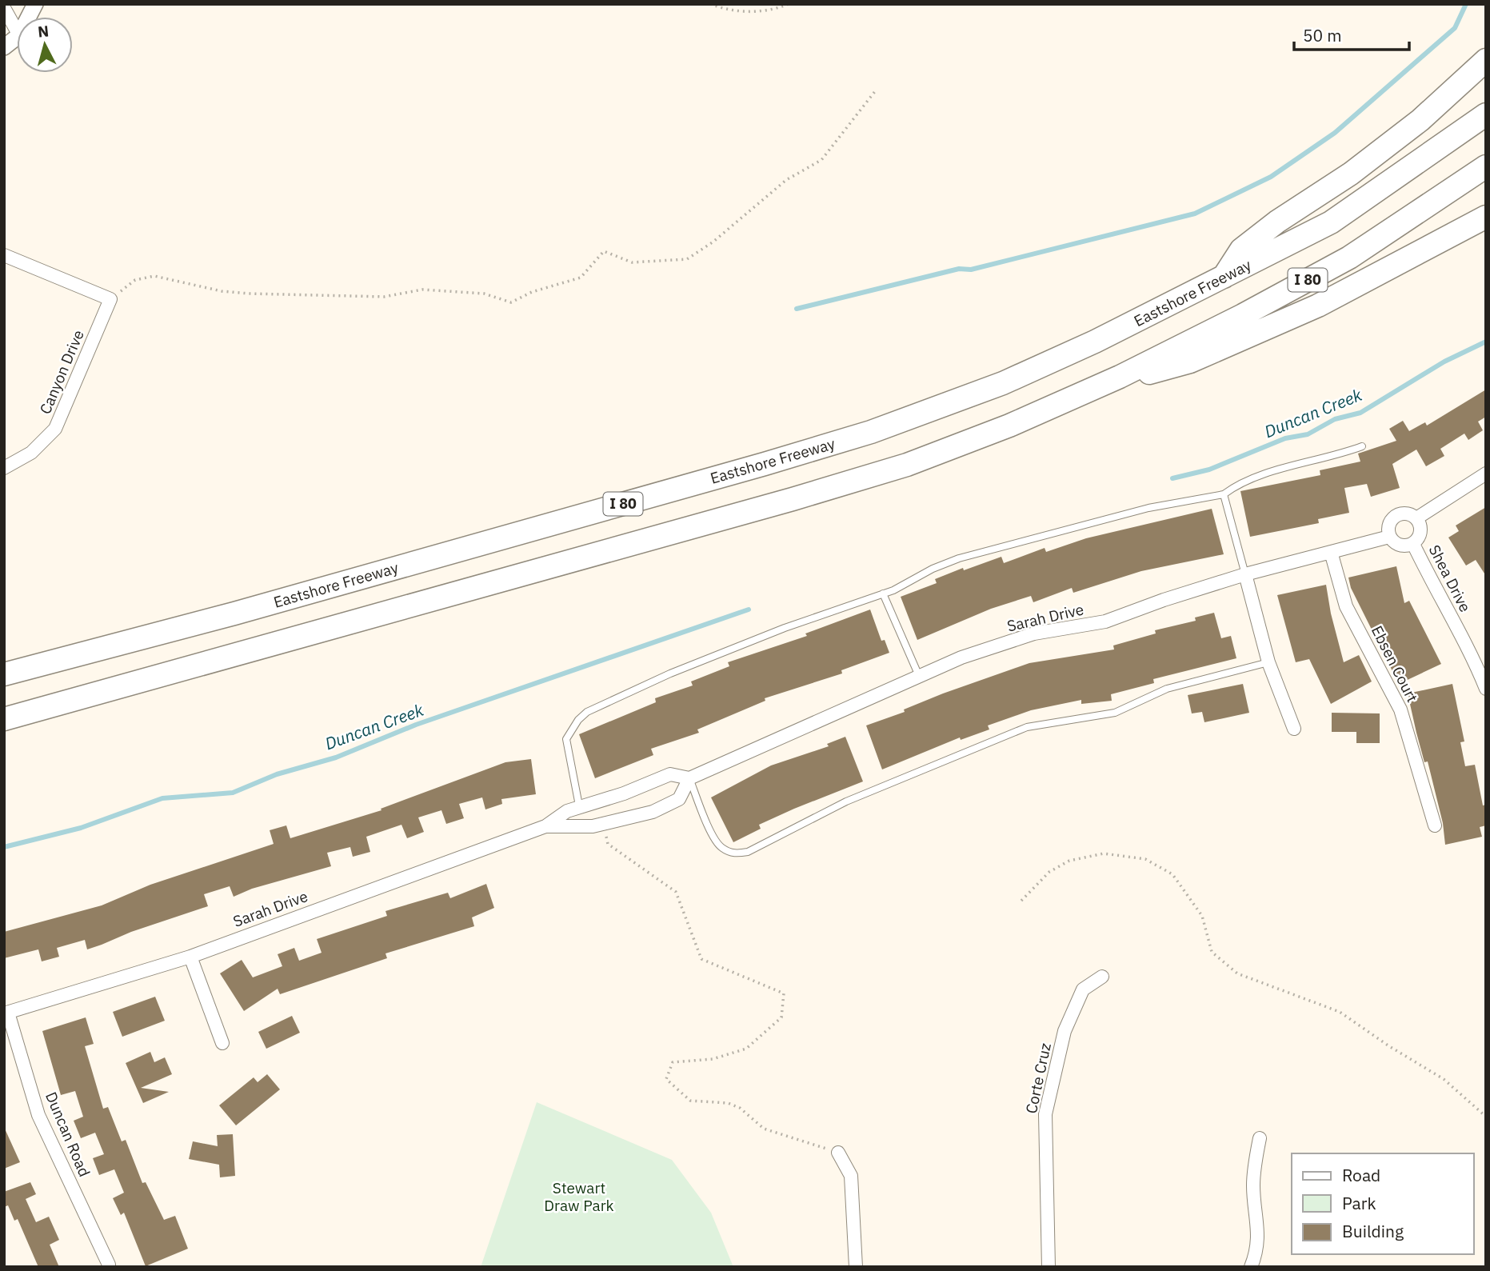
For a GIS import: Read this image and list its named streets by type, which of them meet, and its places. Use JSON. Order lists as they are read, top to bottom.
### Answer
{
  "streets": {
    "highway": ["I 80", "Eastshore Freeway"],
    "street": [
      "Canyon Drive",
      "Shea Drive",
      "Sarah Drive",
      "Ebsen Court",
      "Corte Cruz",
      "Duncan Road"
    ]
  },
  "crossings": [
    ["Shea Drive", "Sarah Drive"],
    ["Sarah Drive", "Ebsen Court"],
    ["Sarah Drive", "Duncan Road"]
  ],
  "water": ["Duncan Creek"],
  "parks": ["Stewart Draw Park"],
  "legend": ["Road", "Park", "Building"],
  "scale_bar": "50 m",
  "north": "top"
}
